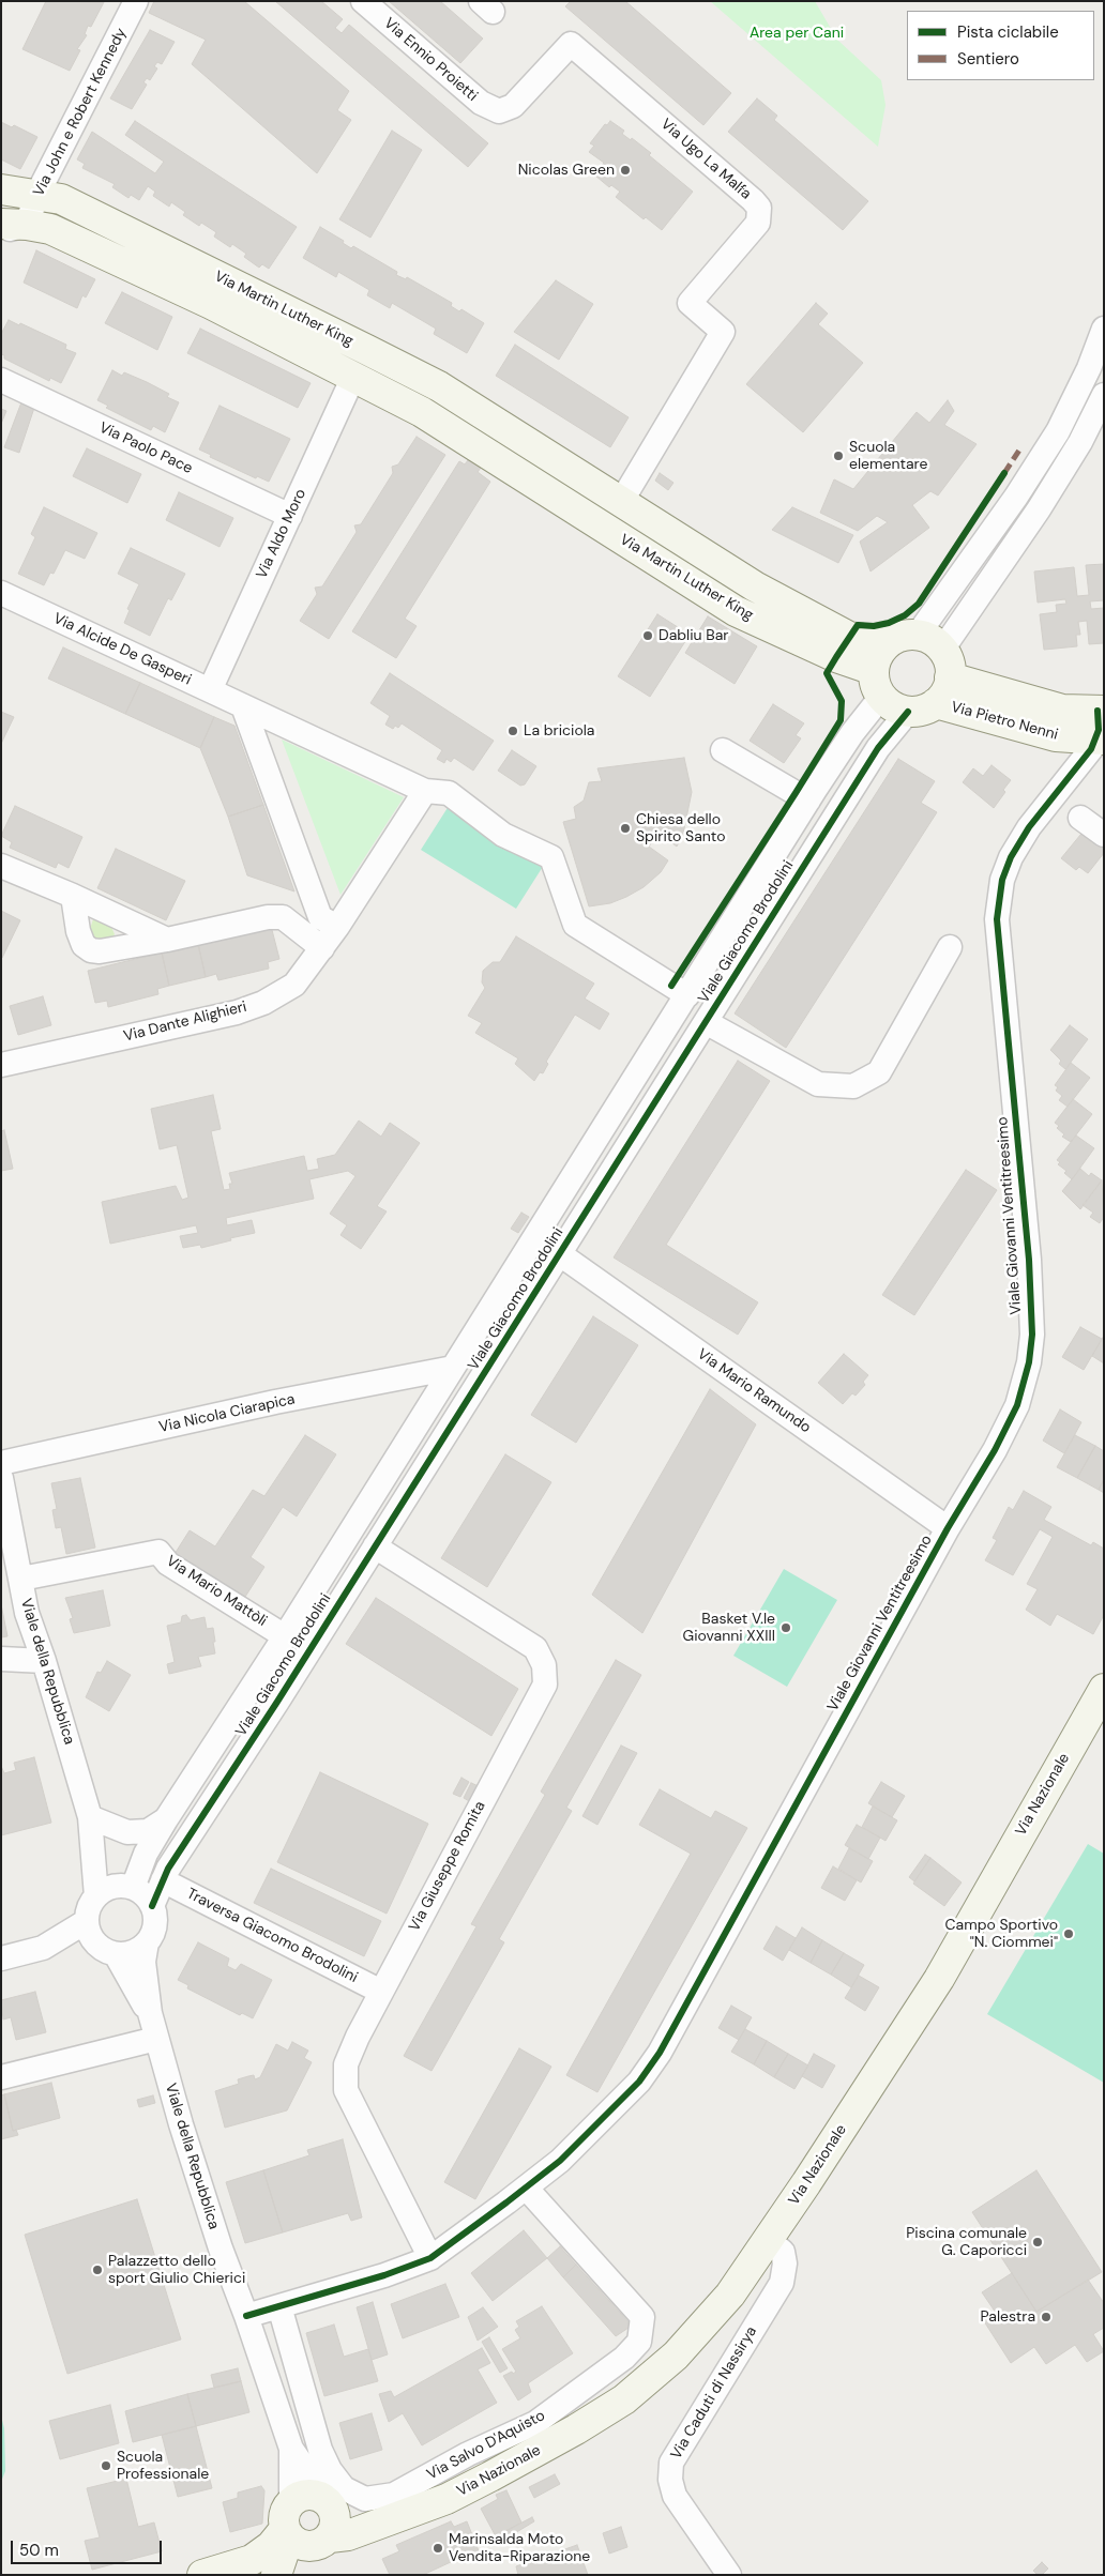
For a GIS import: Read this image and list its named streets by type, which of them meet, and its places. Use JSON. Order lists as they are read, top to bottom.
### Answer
{
  "streets": {
    "street": [
      "Via Ennio Proietti",
      "Via John e Robert Kennedy",
      "Via Ugo La Malfa",
      "Via Martin Luther King",
      "Via Paolo Pace",
      "Via Aldo Moro",
      "Via Alcide De Gasperi",
      "Via Pietro Nenni",
      "Viale Giacomo Brodolini",
      "Via Dante Alighieri",
      "Viale Giovanni Ventitreesimo",
      "Via Mario Ramundo",
      "Via Nicola Ciarapica",
      "Via Mario Mattòli",
      "Viale della Repubblica",
      "Via Nazionale",
      "Via Giuseppe Romita",
      "Traversa Giacomo Brodolini",
      "Via Caduti di Nassirya",
      "Via Salvo D'Aquisto"
    ]
  },
  "crossings": [
    ["Via Ennio Proietti", "Via Ugo La Malfa"],
    ["Via John e Robert Kennedy", "Via Martin Luther King"],
    ["Via Ugo La Malfa", "Via Martin Luther King"],
    ["Via Martin Luther King", "Via Aldo Moro"],
    ["Via Martin Luther King", "Via Pietro Nenni"],
    ["Via Martin Luther King", "Viale Giacomo Brodolini"],
    ["Via Paolo Pace", "Via Aldo Moro"],
    ["Via Aldo Moro", "Via Alcide De Gasperi"],
    ["Via Alcide De Gasperi", "Viale Giacomo Brodolini"],
    ["Via Alcide De Gasperi", "Via Dante Alighieri"],
    ["Via Pietro Nenni", "Viale Giacomo Brodolini"],
    ["Via Pietro Nenni", "Viale Giovanni Ventitreesimo"],
    ["Viale Giacomo Brodolini", "Via Mario Ramundo"],
    ["Viale Giacomo Brodolini", "Via Nicola Ciarapica"],
    ["Viale Giacomo Brodolini", "Via Mario Mattòli"],
    ["Viale Giacomo Brodolini", "Viale della Repubblica"],
    ["Viale Giacomo Brodolini", "Via Giuseppe Romita"],
    ["Viale Giacomo Brodolini", "Traversa Giacomo Brodolini"],
    ["Viale Giovanni Ventitreesimo", "Via Mario Ramundo"],
    ["Viale Giovanni Ventitreesimo", "Viale della Repubblica"],
    ["Viale Giovanni Ventitreesimo", "Via Giuseppe Romita"],
    ["Viale Giovanni Ventitreesimo", "Via Salvo D'Aquisto"],
    ["Via Mario Mattòli", "Viale della Repubblica"],
    ["Viale della Repubblica", "Via Nazionale"],
    ["Via Nazionale", "Via Caduti di Nassirya"],
    ["Via Giuseppe Romita", "Traversa Giacomo Brodolini"]
  ],
  "parks": ["Area per Cani"],
  "places": [
    "Nicolas Green",
    "Scuola elementare",
    "Dabliu Bar",
    "La briciola",
    "Chiesa dello Spirito Santo",
    "Basket V.le Giovanni XXIII",
    "Campo Sportivo \"N. Ciommei\"",
    "Piscina comunale G. Caporicci",
    "Palazzetto dello sport Giulio Chierici",
    "Palestra",
    "Scuola Professionale",
    "Marinsalda Moto Vendita-Riparazione"
  ],
  "legend": ["Pista ciclabile", "Sentiero"],
  "scale_bar": "50 m"
}
